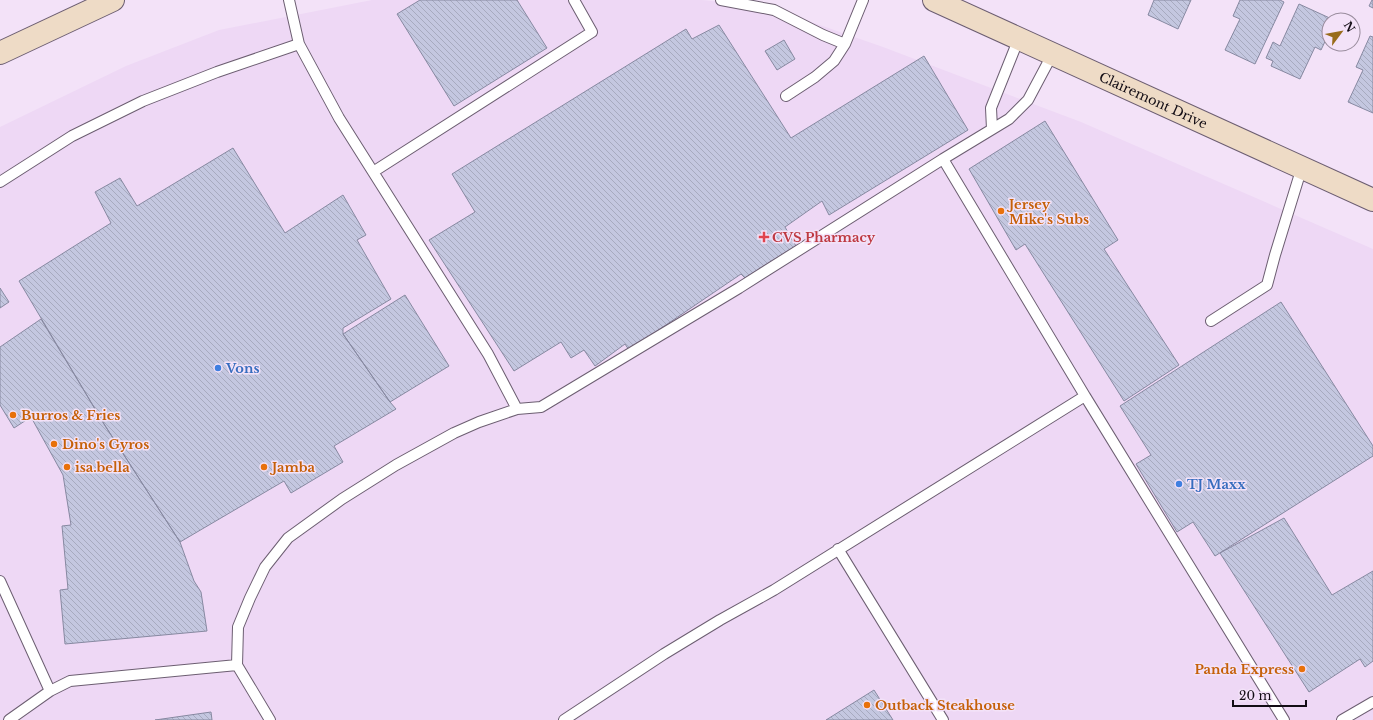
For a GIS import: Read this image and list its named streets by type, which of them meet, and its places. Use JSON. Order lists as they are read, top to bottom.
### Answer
{
  "streets": {
    "main road": ["Clairemont Drive"]
  },
  "places": {
    "other": [
      "Jersey Mike's Subs",
      "Vons",
      "Burros & Fries",
      "Dino's Gyros",
      "isa.bella",
      "Jamba",
      "TJ Maxx",
      "Panda Express",
      "Outback Steakhouse"
    ],
    "health": ["CVS Pharmacy"]
  },
  "scale_bar": "20 m",
  "north": "top right"
}
